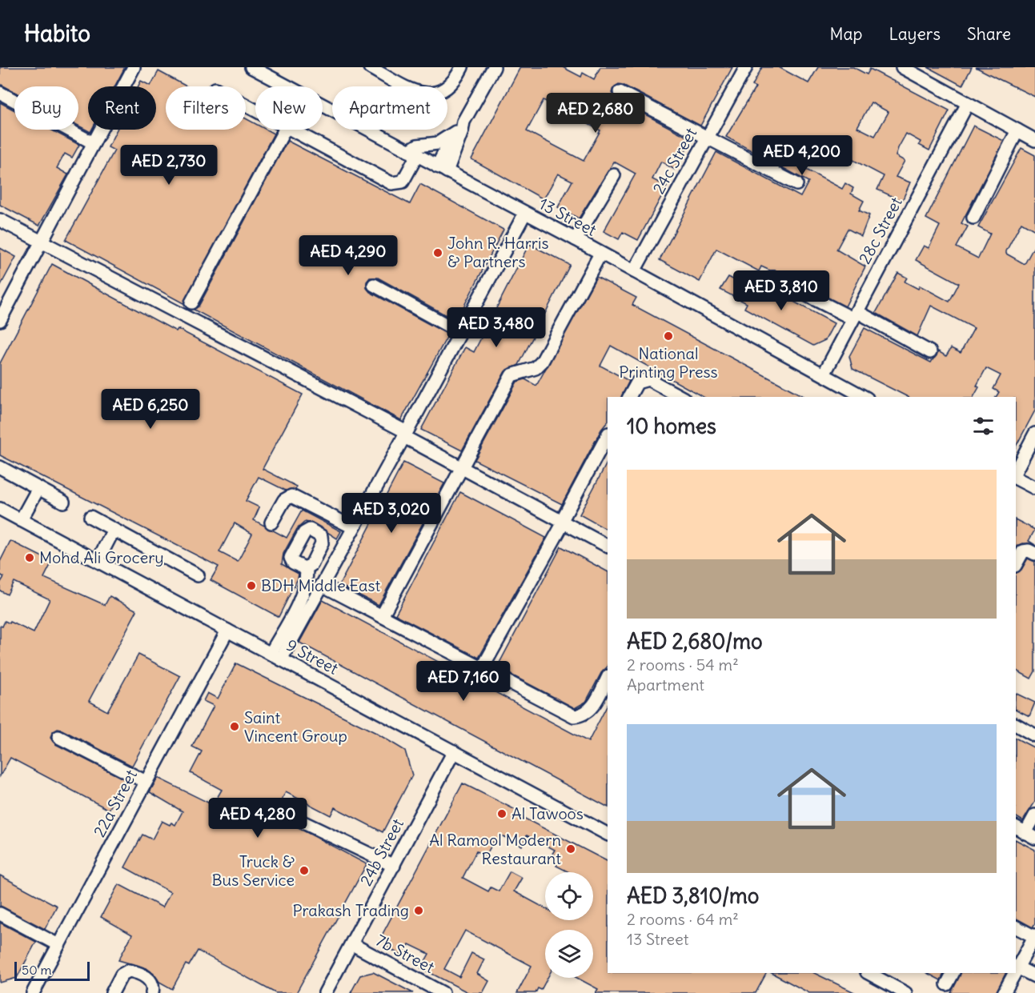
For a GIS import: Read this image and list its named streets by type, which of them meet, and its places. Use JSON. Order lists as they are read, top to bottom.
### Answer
{
  "streets": {
    "street": [
      "24c Street",
      "13 Street",
      "28c Street",
      "9 Street",
      "22a Street",
      "24b Street",
      "7b Street"
    ]
  },
  "crossings": [
    ["24c Street", "13 Street"],
    ["13 Street", "28c Street"],
    ["9 Street", "22a Street"],
    ["9 Street", "24b Street"],
    ["24b Street", "7b Street"]
  ],
  "places": [
    "John R. Harris & Partners",
    "National Printing Press",
    "Mohd Ali Grocery",
    "BDH Middle East",
    "Saint Vincent Group",
    "Al Tawoos",
    "Al Ramool Modern Restaurant",
    "Truck & Bus Service",
    "Prakash Trading"
  ],
  "scale_bar": "50 m",
  "page": {
    "header": "Habito",
    "nav": ["Map", "Layers", "Share"],
    "chip": [
      "Buy",
      "Rent",
      "Filters",
      "New",
      "Apartment"
    ],
    "price": [
      "AED 2,680",
      "AED 4,200",
      "AED 2,730",
      "AED 4,290",
      "AED 3,810",
      "AED 3,480",
      "AED 6,250",
      "AED 3,020",
      "AED 7,160",
      "AED 4,280"
    ],
    "heading": "10 homes",
    "list": [
      {
        "name": "AED 2,680/mo",
        "note": "2 rooms · 54 m² · Apartment"
      },
      {
        "name": "AED 3,810/mo",
        "note": "2 rooms · 64 m² · 13 Street"
      }
    ],
    "scale": "50 m"
  }
}
